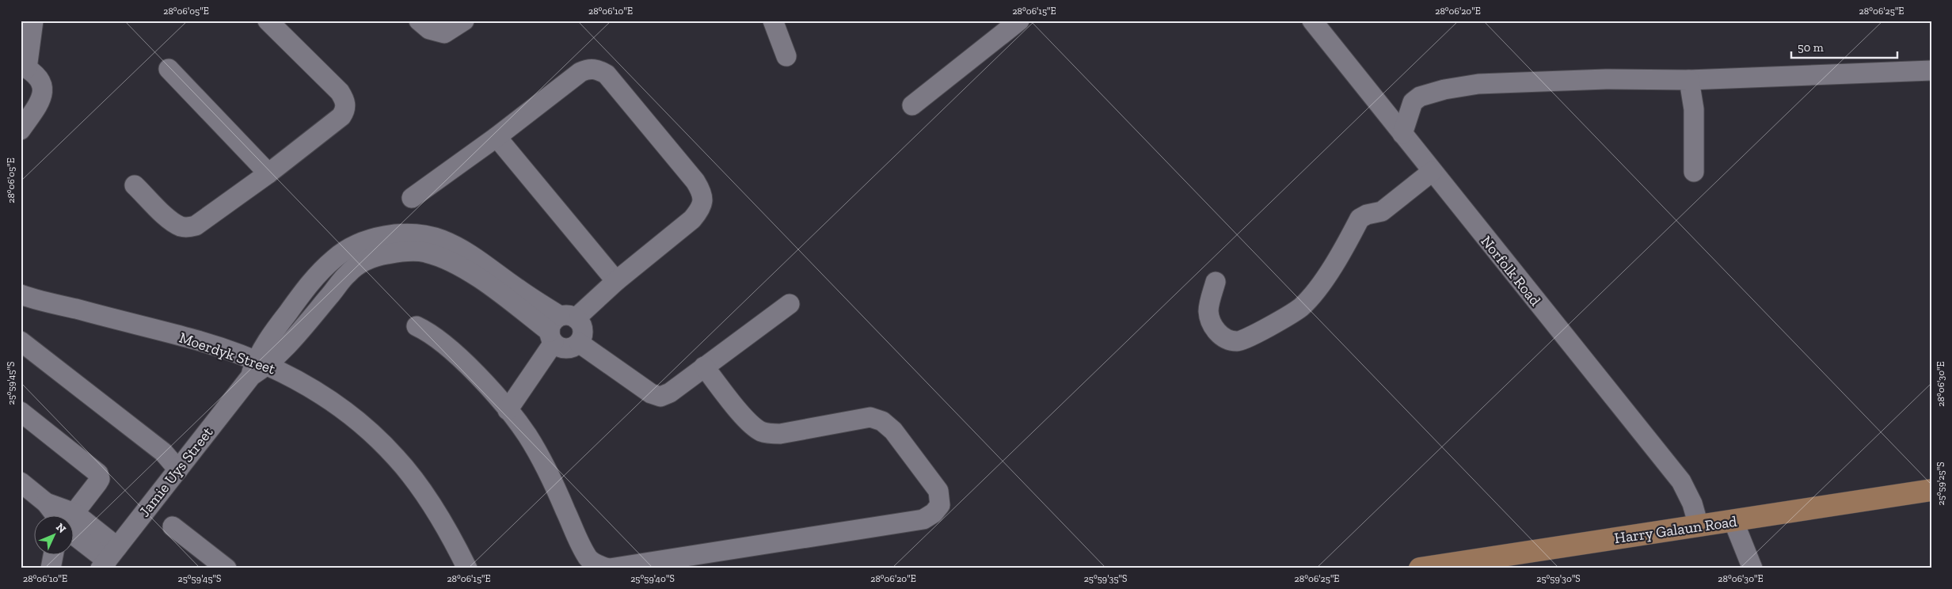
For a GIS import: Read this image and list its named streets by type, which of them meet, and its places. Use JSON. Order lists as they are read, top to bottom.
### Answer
{
  "streets": {
    "main road": ["Harry Galaun Road"],
    "street": ["Norfolk Road", "Moerdyk Street", "Jamie Uys Street"]
  },
  "crossings": [
    ["Norfolk Road", "Harry Galaun Road"],
    ["Moerdyk Street", "Jamie Uys Street"]
  ],
  "scale_bar": "50 m",
  "north": "top right",
  "coordinates": [
    "28°06'05\"E",
    "28°06'10\"E",
    "28°06'15\"E",
    "28°06'20\"E",
    "28°06'25\"E",
    "25°59'45\"S",
    "28°06'30\"E",
    "25°59'25\"S",
    "25°59'40\"S",
    "25°59'35\"S",
    "25°59'30\"S"
  ]
}
